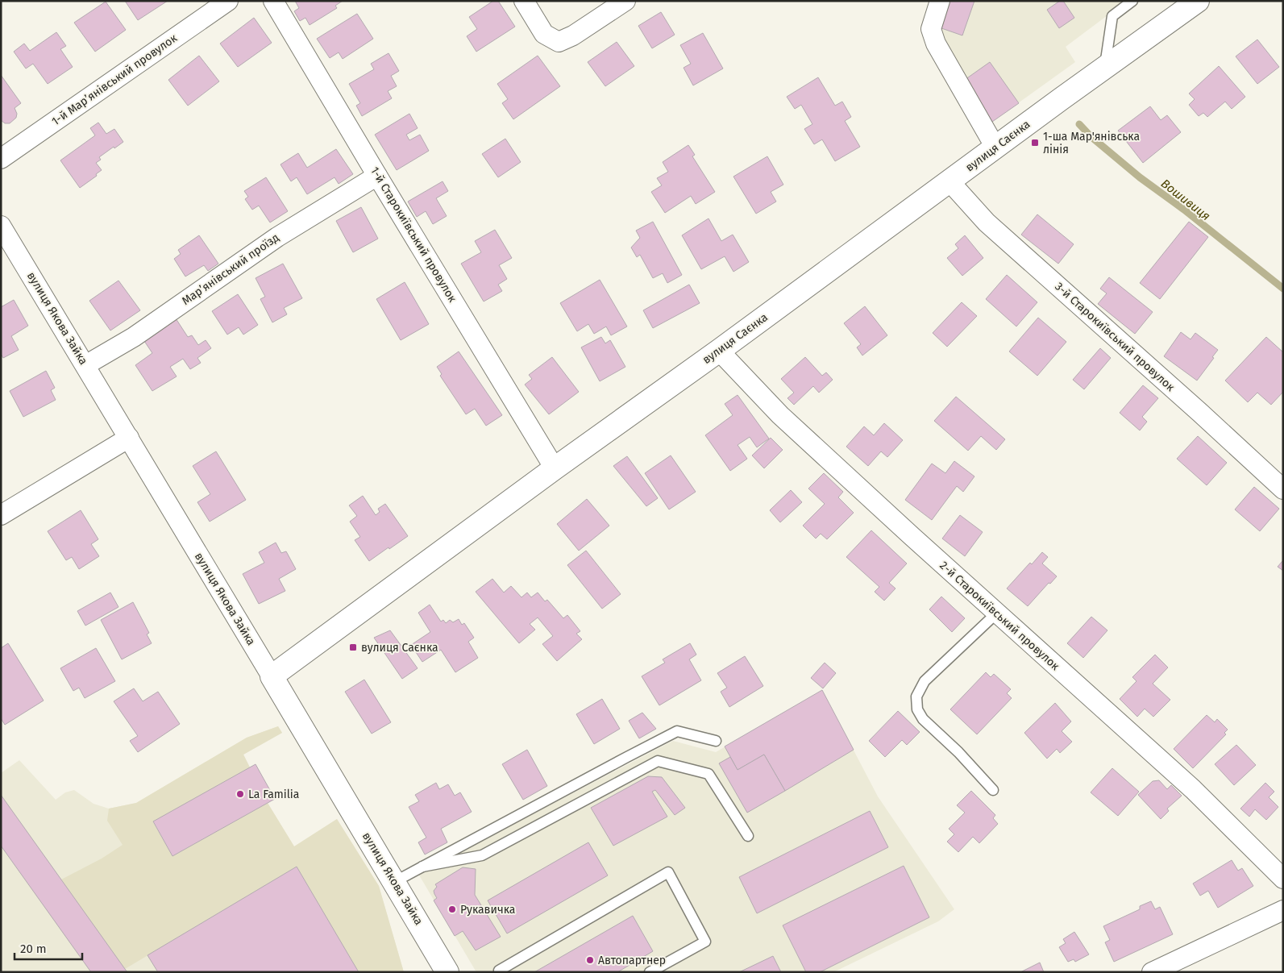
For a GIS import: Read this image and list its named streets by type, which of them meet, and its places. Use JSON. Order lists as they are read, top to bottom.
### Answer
{
  "streets": {
    "street": [
      "1-й Марʼянівський провулок",
      "вулиця Саєнка",
      "1-й Старокиївський провулок",
      "Марʼянівський проїзд",
      "вулиця Якова Зайка",
      "3-й Старокиївський провулок",
      "2-й Старокиївський провулок"
    ]
  },
  "crossings": [
    ["вулиця Саєнка", "1-й Старокиївський провулок"],
    ["вулиця Саєнка", "вулиця Якова Зайка"],
    ["вулиця Саєнка", "3-й Старокиївський провулок"],
    ["вулиця Саєнка", "2-й Старокиївський провулок"],
    ["1-й Старокиївський провулок", "Марʼянівський проїзд"],
    ["Марʼянівський проїзд", "вулиця Якова Зайка"]
  ],
  "water": ["Вошивиця"],
  "places": {
    "transit": ["1-ша Мар'янівська лінія", "вулиця Саєнка"],
    "other": ["La Familia", "Рукавичка", "Автопартнер"]
  },
  "scale_bar": "20 m"
}
